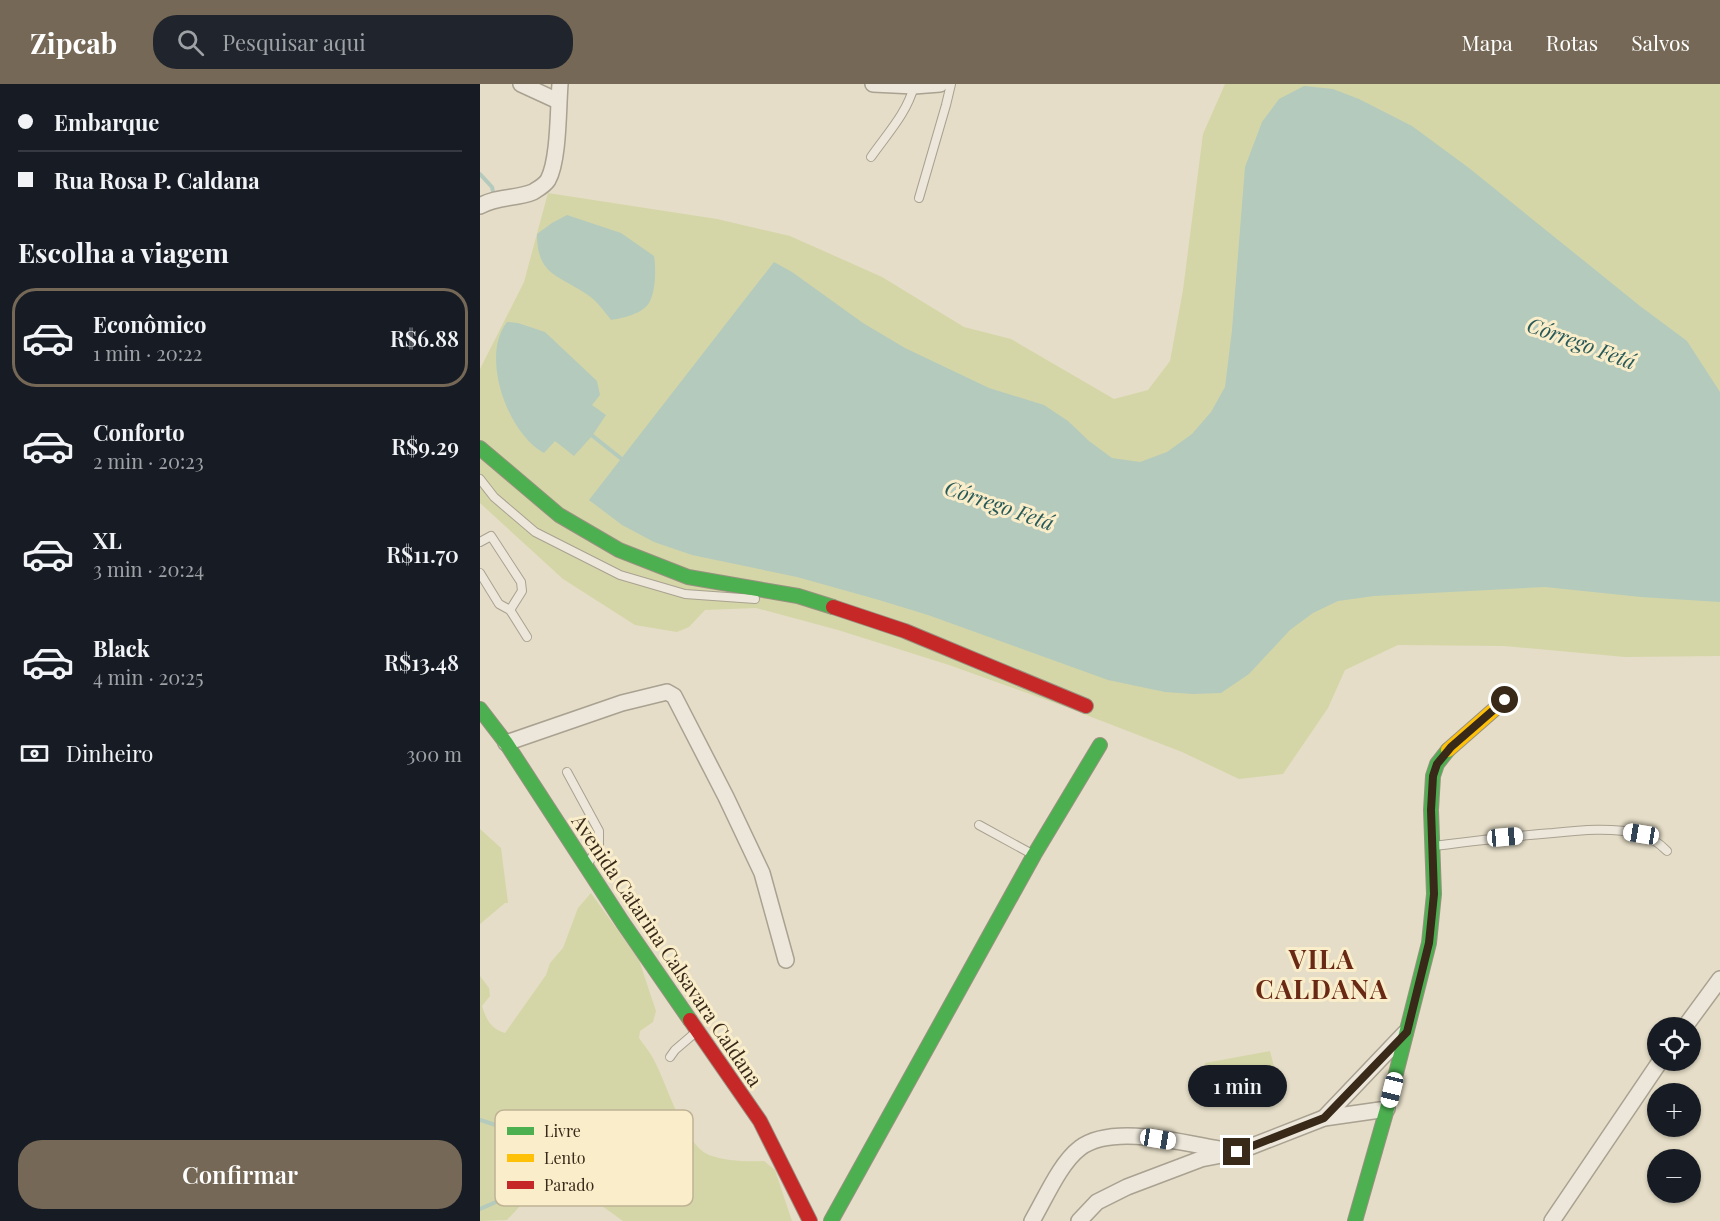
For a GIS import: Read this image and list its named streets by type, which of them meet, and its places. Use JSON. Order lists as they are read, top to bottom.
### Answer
{
  "streets": {
    "street": ["Avenida Catarina Calsavara Caldana"]
  },
  "districts": ["VILA CALDANA"],
  "water": ["Córrego Fetá"],
  "legend": ["Livre", "Lento", "Parado"],
  "page": {
    "header": "Zipcab",
    "search": "Pesquisar aqui",
    "nav": ["Mapa", "Rotas", "Salvos"],
    "banner": ["Embarque", "Rua Rosa P. Caldana"],
    "heading": "Escolha a viagem",
    "list": [
      {
        "name": "Econômico",
        "note": "1 min · 20:22",
        "value": "R$6.88"
      },
      {
        "name": "Conforto",
        "note": "2 min · 20:23",
        "value": "R$9.29"
      },
      {
        "name": "XL",
        "note": "3 min · 20:24",
        "value": "R$11.70"
      },
      {
        "name": "Black",
        "note": "4 min · 20:25",
        "value": "R$13.48"
      }
    ],
    "pay": ["Dinheiro", "300 m"],
    "map_buttons": ["+", "−"],
    "bubble": "1 min",
    "buttons": "Confirmar"
  }
}
